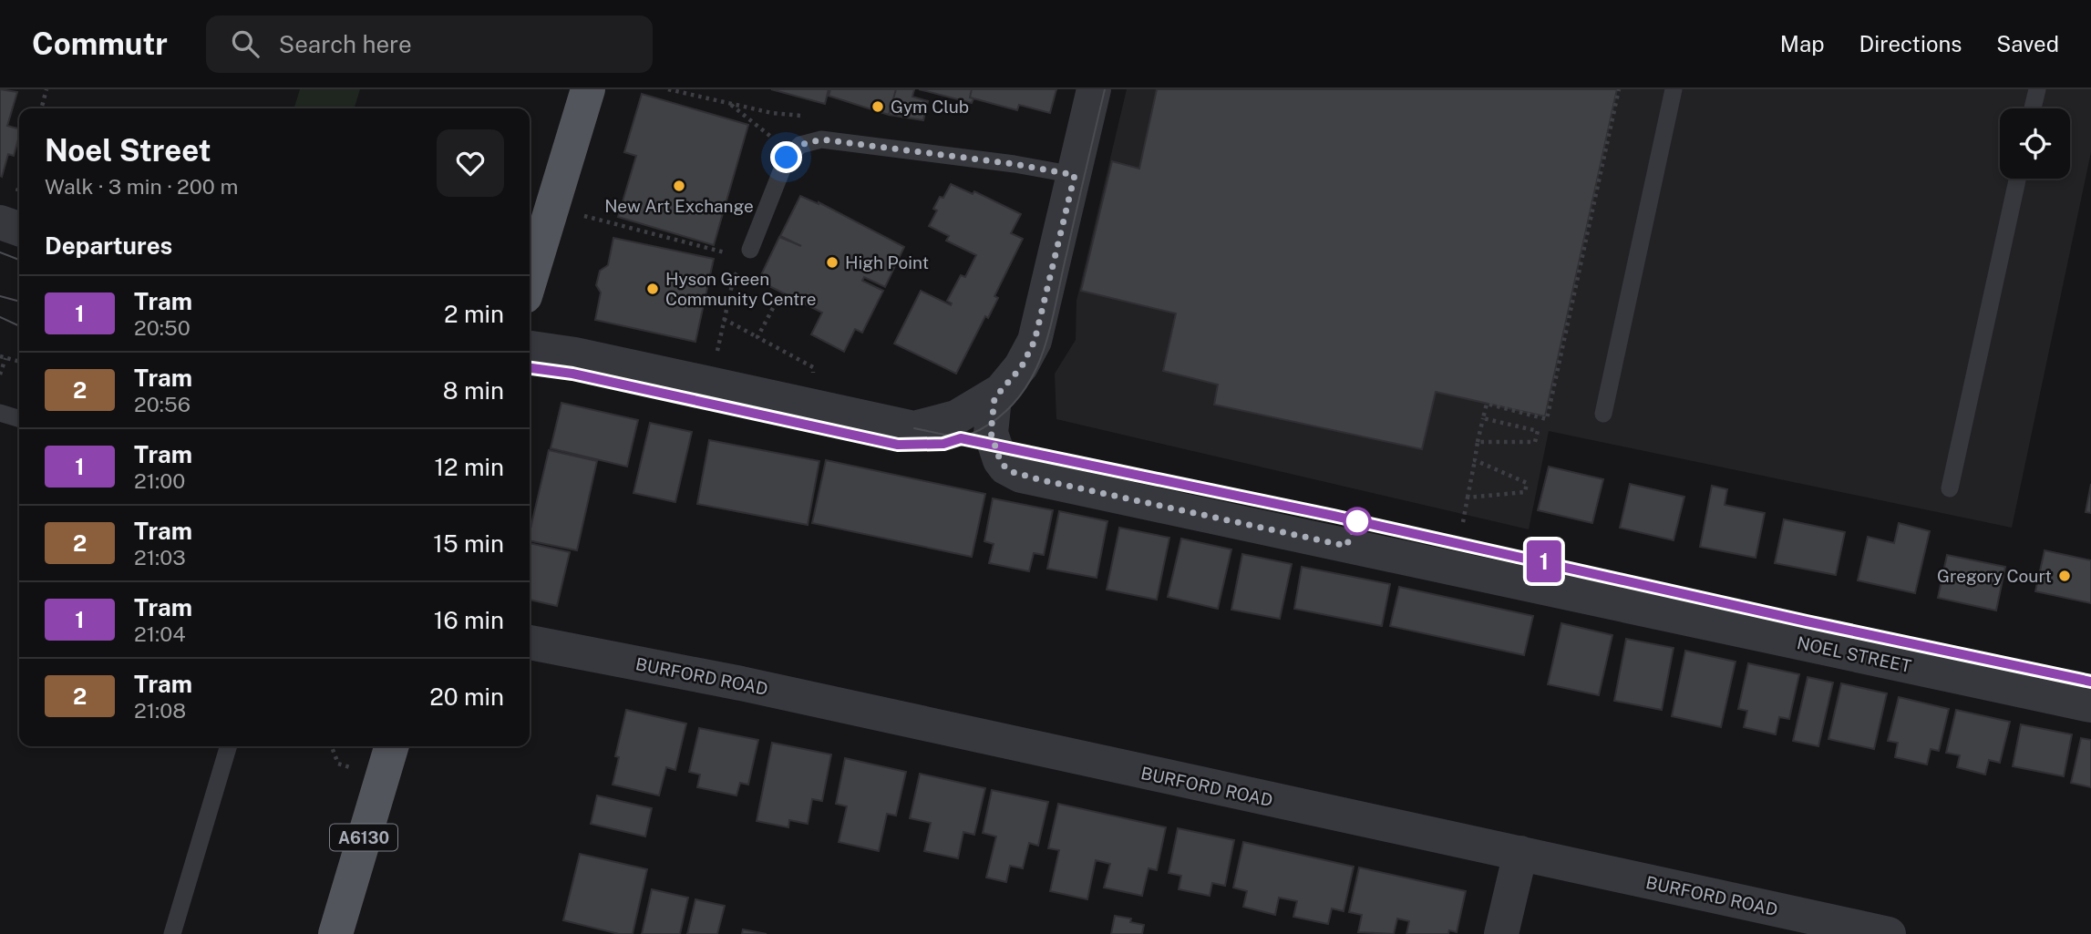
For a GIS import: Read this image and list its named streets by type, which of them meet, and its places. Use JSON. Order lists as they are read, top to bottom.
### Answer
{
  "streets": {
    "main road": ["A6130"],
    "street": ["NOEL STREET", "BURFORD ROAD"]
  },
  "places": [
    "Gym Club",
    "New Art Exchange",
    "High Point",
    "Hyson Green Community Centre",
    "Gregory Court"
  ],
  "lines": ["tram line 1"],
  "page": {
    "header": "Commutr",
    "search": "Search here",
    "nav": ["Map", "Directions", "Saved"],
    "on_map": "1",
    "heading": [
      ["Noel Street", "Walk · 3 min · 200 m"],
      "Departures"
    ],
    "list": [
      {
        "mark": "1",
        "name": "Tram",
        "note": "20:50",
        "value": "2 min"
      },
      {
        "mark": "2",
        "name": "Tram",
        "note": "20:56",
        "value": "8 min"
      },
      {
        "mark": "1",
        "name": "Tram",
        "note": "21:00",
        "value": "12 min"
      },
      {
        "mark": "2",
        "name": "Tram",
        "note": "21:03",
        "value": "15 min"
      },
      {
        "mark": "1",
        "name": "Tram",
        "note": "21:04",
        "value": "16 min"
      },
      {
        "mark": "2",
        "name": "Tram",
        "note": "21:08",
        "value": "20 min"
      }
    ]
  }
}
